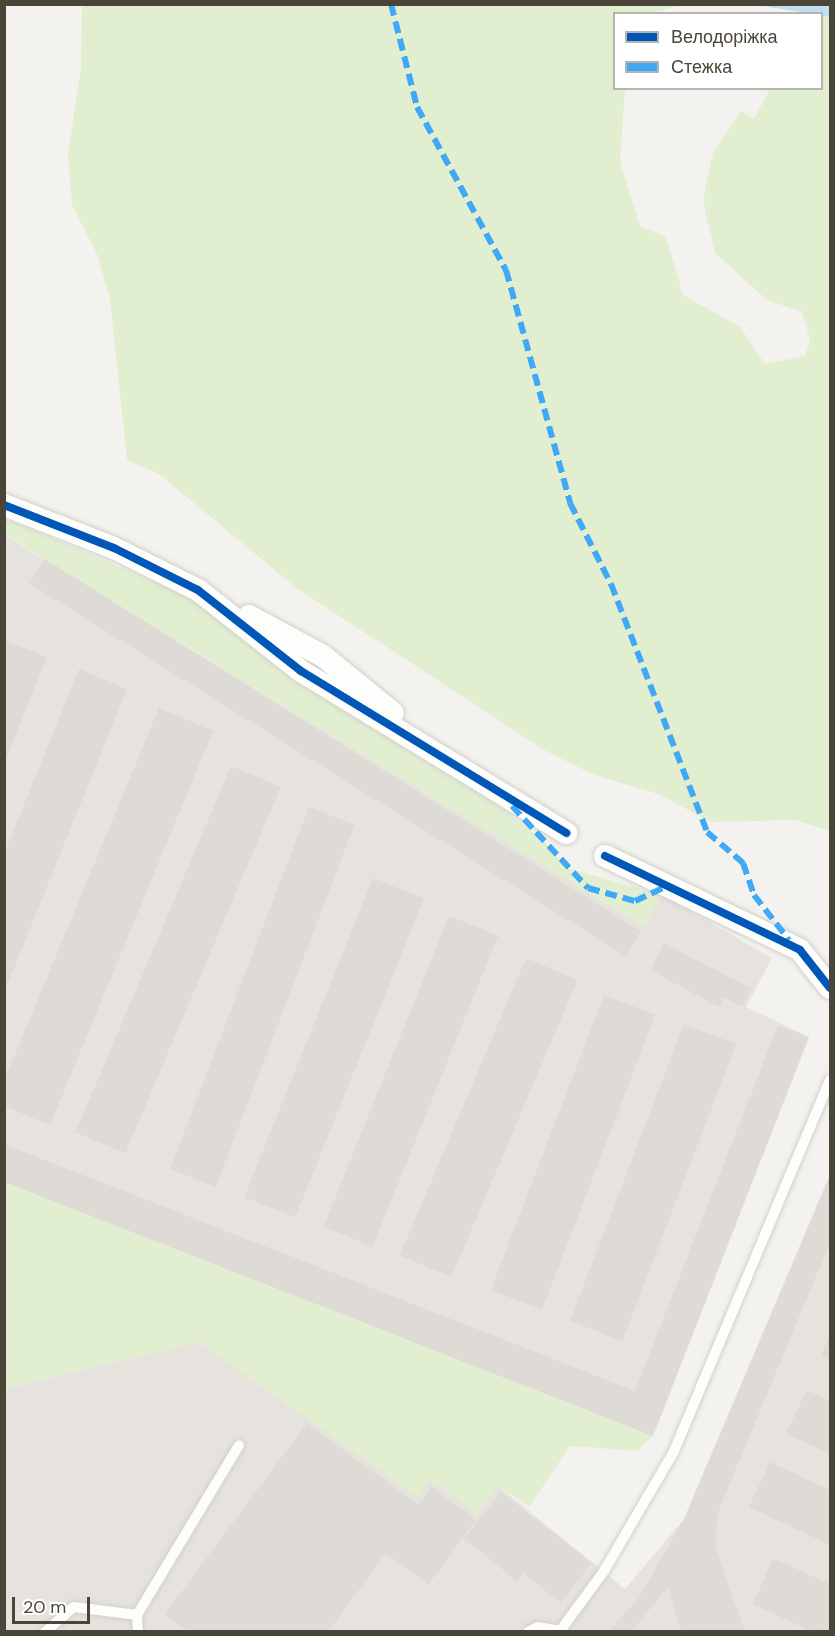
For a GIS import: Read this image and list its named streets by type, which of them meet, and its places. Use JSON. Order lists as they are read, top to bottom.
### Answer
{
  "legend": ["Велодоріжка", "Стежка"],
  "scale_bar": "20 m"
}
